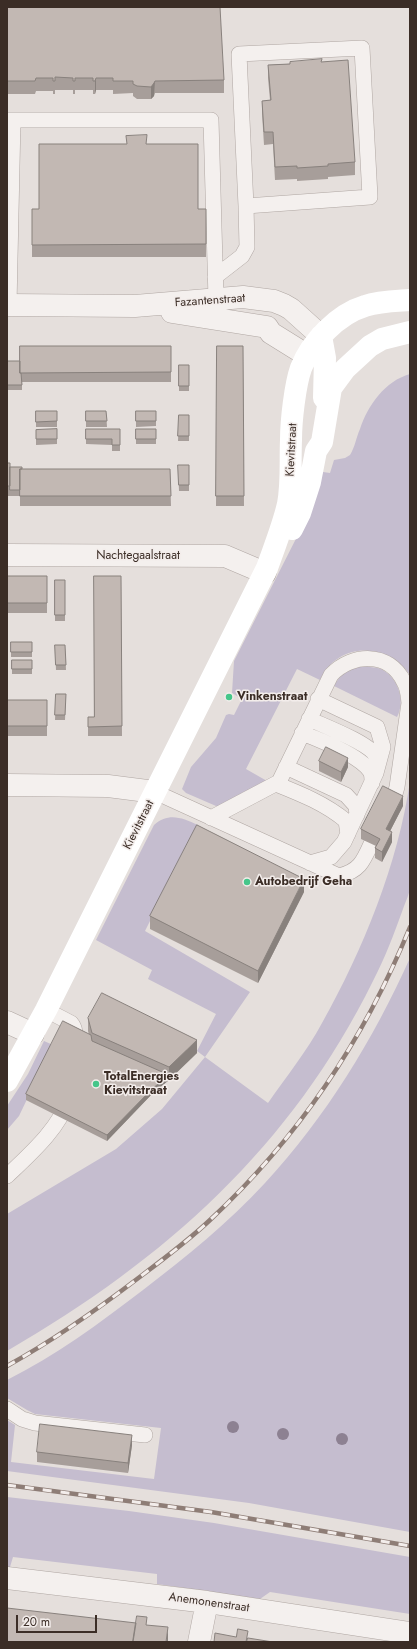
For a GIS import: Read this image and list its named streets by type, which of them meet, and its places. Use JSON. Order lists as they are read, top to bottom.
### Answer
{
  "streets": {
    "main road": ["Kievitstraat"],
    "street": ["Fazantenstraat", "Nachtegaalstraat", "Anemonenstraat"]
  },
  "crossings": [
    ["Fazantenstraat", "Kievitstraat"],
    ["Kievitstraat", "Nachtegaalstraat"]
  ],
  "places": ["Vinkenstraat", "Autobedrijf Geha", "TotalEnergies Kievitstraat"],
  "scale_bar": "20 m"
}
